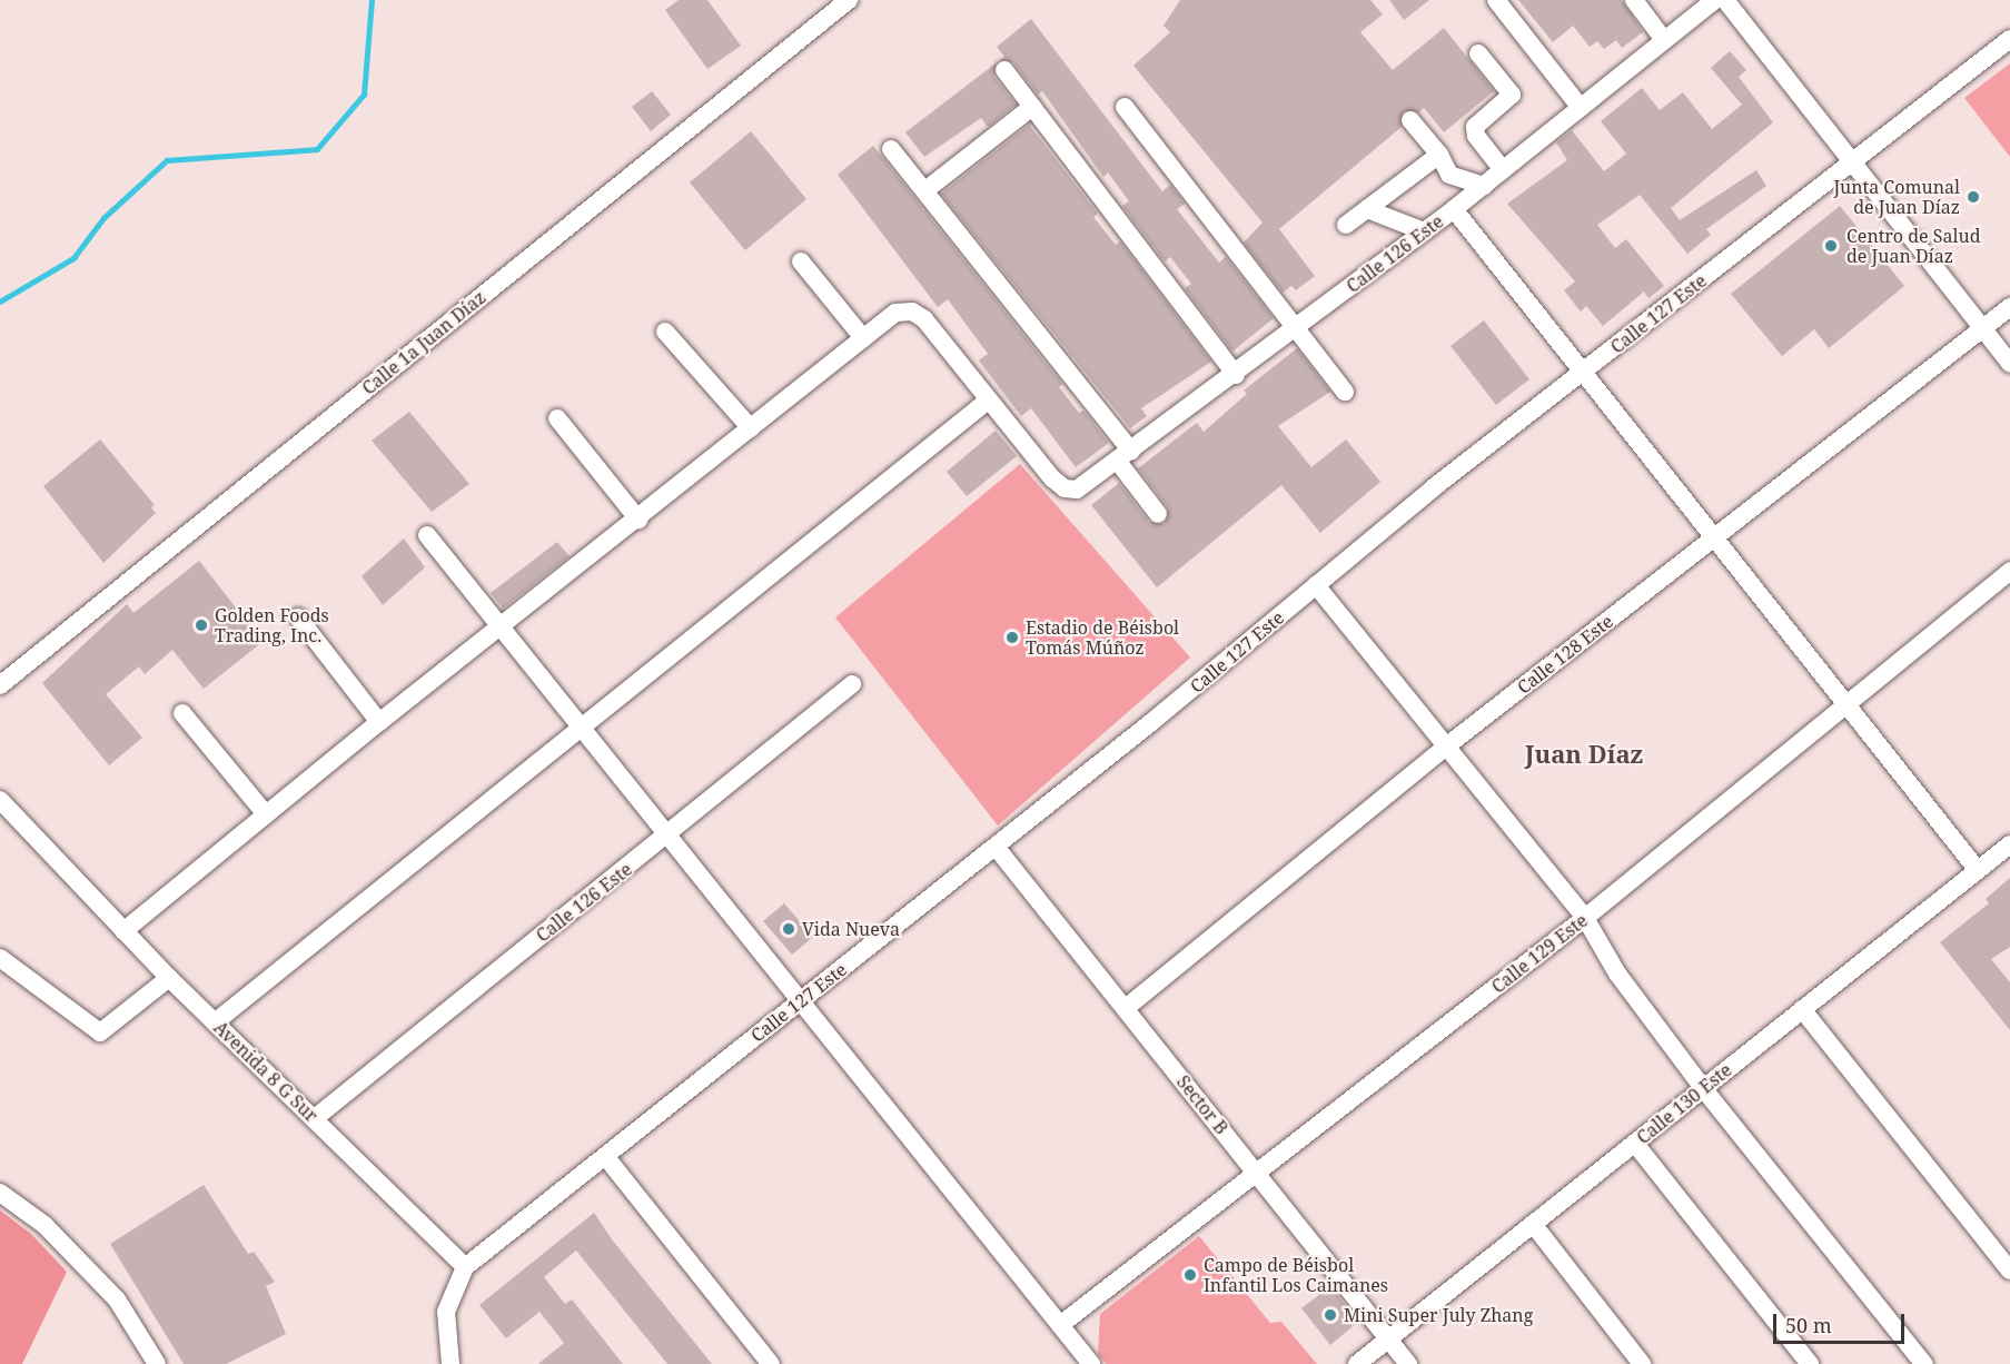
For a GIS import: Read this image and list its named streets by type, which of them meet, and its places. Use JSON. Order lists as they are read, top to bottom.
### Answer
{
  "streets": {
    "street": [
      "Calle 126 Este",
      "Calle 127 Este",
      "Calle 1a Juan Díaz",
      "Calle 128 Este",
      "Calle 129 Este",
      "Avenida 8 G Sur",
      "Calle 130 Este",
      "Sector B"
    ]
  },
  "crossings": [
    ["Calle 126 Este", "Avenida 8 G Sur"],
    ["Calle 127 Este", "Avenida 8 G Sur"],
    ["Calle 127 Este", "Sector B"],
    ["Calle 128 Este", "Sector B"],
    ["Calle 129 Este", "Sector B"],
    ["Calle 130 Este", "Sector B"]
  ],
  "districts": ["Juan Díaz"],
  "places": [
    "Junta Comunal de Juan Díaz",
    "Centro de Salud de Juan Díaz",
    "Golden Foods Trading, Inc.",
    "Estadio de Béisbol Tomás Múñoz",
    "Vida Nueva",
    "Campo de Béisbol Infantil Los Caimanes",
    "Mini Super July Zhang"
  ],
  "scale_bar": "50 m"
}
